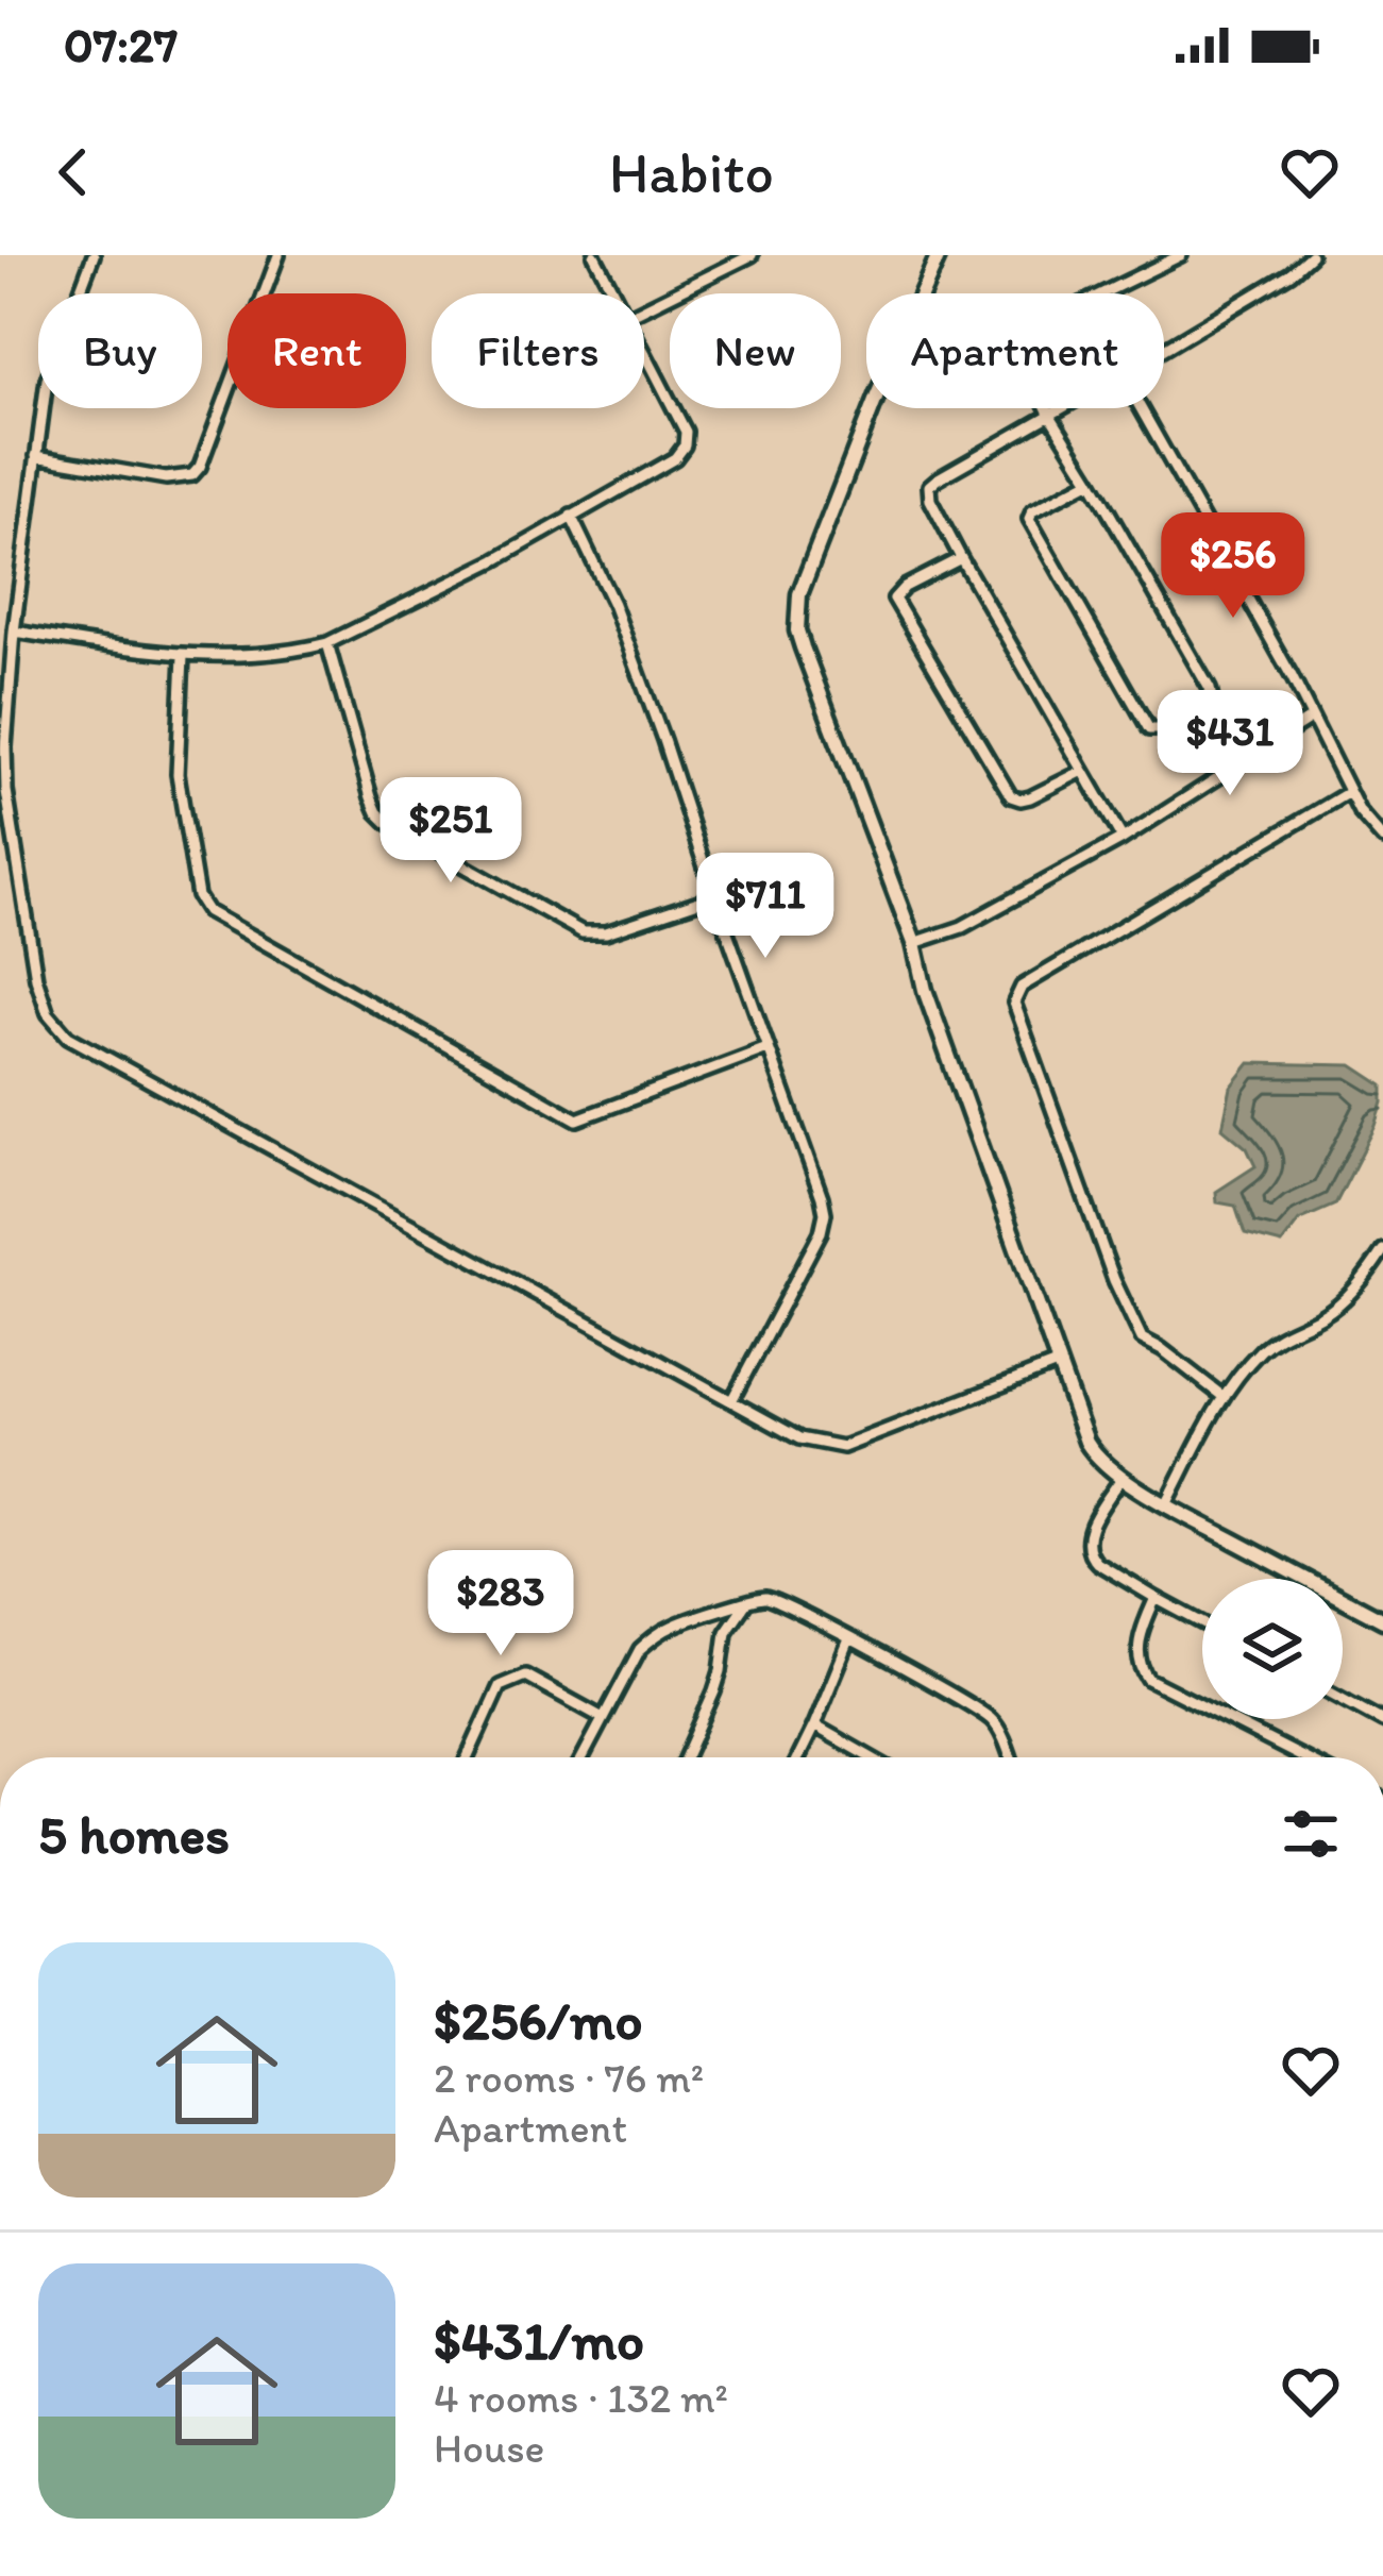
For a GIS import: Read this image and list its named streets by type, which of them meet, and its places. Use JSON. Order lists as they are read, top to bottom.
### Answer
{
  "page": {
    "status": "07:27",
    "header": "Habito",
    "chip": [
      "Buy",
      "Rent",
      "Filters",
      "New",
      "Apartment"
    ],
    "price": [
      "$256",
      "$431",
      "$251",
      "$711",
      "$283"
    ],
    "heading": "5 homes",
    "list": [
      {
        "name": "$256/mo",
        "note": "2 rooms · 76 m² · Apartment"
      },
      {
        "name": "$431/mo",
        "note": "4 rooms · 132 m² · House"
      }
    ]
  }
}
